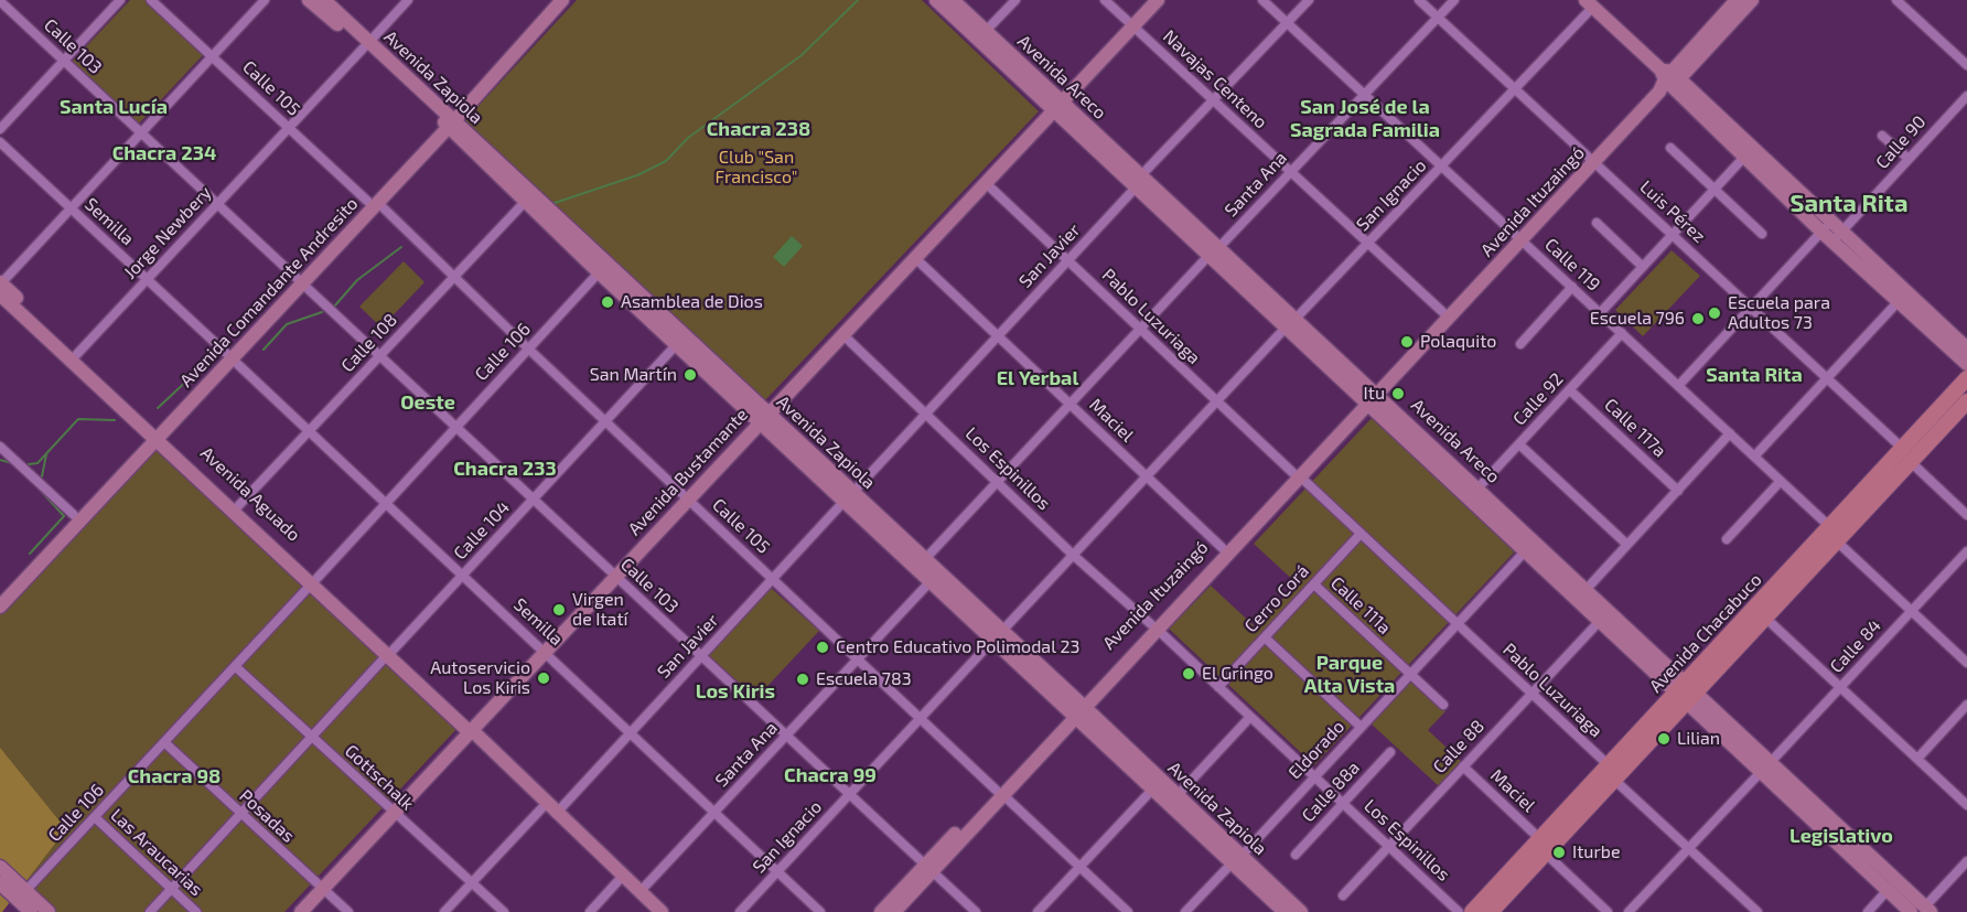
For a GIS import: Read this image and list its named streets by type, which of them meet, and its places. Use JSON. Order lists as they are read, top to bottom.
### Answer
{
  "streets": {
    "main road": [
      "Avenida Zapiola",
      "Avenida Areco",
      "Avenida Ituzaingó",
      "Avenida Comandante Andresito",
      "Avenida Bustamante",
      "Avenida Aguado",
      "Avenida Chacabuco"
    ],
    "street": [
      "Calle 103",
      "Navajas Centeno",
      "Calle 105",
      "Calle 90",
      "Santa Ana",
      "San Ignacio",
      "Luis Pérez",
      "Semilla",
      "Jorge Newbery",
      "San Javier",
      "Calle 119",
      "Pablo Luzuriaga",
      "Calle 108",
      "Calle 106",
      "Calle 92",
      "Maciel",
      "Calle 117a",
      "Los Espinillos",
      "Calle 104",
      "Cerro Corá",
      "Calle 111a",
      "Calle 84",
      "Calle 88",
      "Eldorado",
      "Gottschalk",
      "Calle 88a",
      "Posadas",
      "Las Araucarias"
    ]
  },
  "crossings": [
    ["Calle 103", "Santa Ana"],
    ["Calle 103", "San Ignacio"],
    ["Calle 103", "Avenida Ituzaingó"],
    ["Calle 103", "Jorge Newbery"],
    ["Calle 103", "San Javier"],
    ["Calle 103", "Avenida Comandante Andresito"],
    ["Calle 103", "Calle 108"],
    ["Calle 103", "Calle 106"],
    ["Calle 103", "Avenida Bustamante"],
    ["Calle 103", "Calle 104"],
    ["Avenida Zapiola", "Santa Ana"],
    ["Avenida Zapiola", "San Ignacio"],
    ["Avenida Zapiola", "Avenida Ituzaingó"],
    ["Avenida Zapiola", "Jorge Newbery"],
    ["Avenida Zapiola", "San Javier"],
    ["Avenida Zapiola", "Avenida Comandante Andresito"],
    ["Avenida Zapiola", "Calle 108"],
    ["Avenida Zapiola", "Calle 106"],
    ["Avenida Zapiola", "Avenida Bustamante"],
    ["Avenida Zapiola", "Calle 104"],
    ["Avenida Zapiola", "Eldorado"],
    ["Avenida Areco", "Santa Ana"],
    ["Avenida Areco", "San Ignacio"],
    ["Avenida Areco", "Avenida Ituzaingó"],
    ["Avenida Areco", "San Javier"],
    ["Avenida Areco", "Calle 92"],
    ["Avenida Areco", "Avenida Bustamante"],
    ["Avenida Areco", "Avenida Chacabuco"],
    ["Avenida Areco", "Calle 84"],
    ["Avenida Areco", "Calle 88"],
    ["Avenida Areco", "Eldorado"],
    ["Navajas Centeno", "Santa Ana"],
    ["Navajas Centeno", "San Ignacio"],
    ["Navajas Centeno", "Avenida Ituzaingó"],
    ["Navajas Centeno", "San Javier"],
    ["Navajas Centeno", "Avenida Bustamante"],
    ["Calle 105", "Santa Ana"],
    ["Calle 105", "San Ignacio"],
    ["Calle 105", "Avenida Ituzaingó"],
    ["Calle 105", "Jorge Newbery"],
    ["Calle 105", "San Javier"],
    ["Calle 105", "Avenida Comandante Andresito"],
    ["Calle 105", "Calle 108"],
    ["Calle 105", "Calle 106"],
    ["Calle 105", "Avenida Bustamante"],
    ["Calle 105", "Calle 104"],
    ["Santa Ana", "Luis Pérez"],
    ["Santa Ana", "Semilla"],
    ["Santa Ana", "Calle 119"],
    ["Santa Ana", "Pablo Luzuriaga"],
    ["Santa Ana", "Maciel"],
    ["Santa Ana", "Los Espinillos"],
    ["Santa Ana", "Avenida Aguado"],
    ["San Ignacio", "Luis Pérez"],
    ["San Ignacio", "Semilla"],
    ["San Ignacio", "Calle 119"],
    ["San Ignacio", "Pablo Luzuriaga"],
    ["San Ignacio", "Maciel"],
    ["San Ignacio", "Los Espinillos"],
    ["Avenida Ituzaingó", "Luis Pérez"],
    ["Avenida Ituzaingó", "Calle 119"],
    ["Avenida Ituzaingó", "Pablo Luzuriaga"],
    ["Avenida Ituzaingó", "Maciel"],
    ["Avenida Ituzaingó", "Los Espinillos"],
    ["Luis Pérez", "Avenida Chacabuco"],
    ["Semilla", "Jorge Newbery"],
    ["Semilla", "San Javier"],
    ["Semilla", "Avenida Comandante Andresito"],
    ["Semilla", "Calle 108"],
    ["Semilla", "Calle 106"],
    ["Semilla", "Avenida Bustamante"],
    ["Semilla", "Calle 104"],
    ["Jorge Newbery", "Avenida Aguado"],
    ["San Javier", "Calle 119"],
    ["San Javier", "Pablo Luzuriaga"],
    ["San Javier", "Maciel"],
    ["San Javier", "Los Espinillos"],
    ["San Javier", "Avenida Aguado"],
    ["San Javier", "Gottschalk"],
    ["Calle 119", "Calle 92"],
    ["Calle 119", "Avenida Chacabuco"],
    ["Calle 119", "Calle 84"],
    ["Avenida Comandante Andresito", "Avenida Aguado"],
    ["Pablo Luzuriaga", "Avenida Bustamante"],
    ["Pablo Luzuriaga", "Cerro Corá"],
    ["Pablo Luzuriaga", "Avenida Chacabuco"],
    ["Pablo Luzuriaga", "Calle 84"],
    ["Pablo Luzuriaga", "Calle 88"],
    ["Pablo Luzuriaga", "Eldorado"],
    ["Calle 108", "Avenida Aguado"],
    ["Calle 106", "Avenida Aguado"],
    ["Calle 106", "Gottschalk"],
    ["Calle 106", "Posadas"],
    ["Calle 106", "Las Araucarias"],
    ["Calle 92", "Calle 117a"],
    ["Maciel", "Avenida Bustamante"],
    ["Maciel", "Avenida Chacabuco"],
    ["Maciel", "Calle 88"],
    ["Los Espinillos", "Avenida Bustamante"],
    ["Los Espinillos", "Cerro Corá"],
    ["Los Espinillos", "Calle 88"],
    ["Los Espinillos", "Eldorado"],
    ["Los Espinillos", "Calle 88a"],
    ["Avenida Bustamante", "Avenida Aguado"],
    ["Avenida Bustamante", "Gottschalk"],
    ["Avenida Bustamante", "Posadas"],
    ["Avenida Aguado", "Calle 104"],
    ["Calle 104", "Gottschalk"],
    ["Calle 104", "Posadas"],
    ["Calle 104", "Las Araucarias"],
    ["Cerro Corá", "Calle 111a"],
    ["Calle 111a", "Eldorado"]
  ],
  "districts": [
    "Santa Lucía",
    "San José de la Sagrada Familia",
    "Chacra 238",
    "Chacra 234",
    "Santa Rita",
    "Santa Rita",
    "El Yerbal",
    "Oeste",
    "Chacra 233",
    "Parque Alta Vista",
    "Los Kiris",
    "Chacra 99",
    "Chacra 98",
    "Legislativo"
  ],
  "parks": ["Club \"San Francisco\""],
  "places": [
    "Asamblea de Dios",
    "Escuela para Adultos 73",
    "Escuela 796",
    "Polaquito",
    "San Martín",
    "Itu",
    "Virgen de Itatí",
    "Centro Educativo Polimodal 23",
    "El Gringo",
    "Autoservicio Los Kiris",
    "Escuela 783",
    "Lilian",
    "Iturbe"
  ]
}
